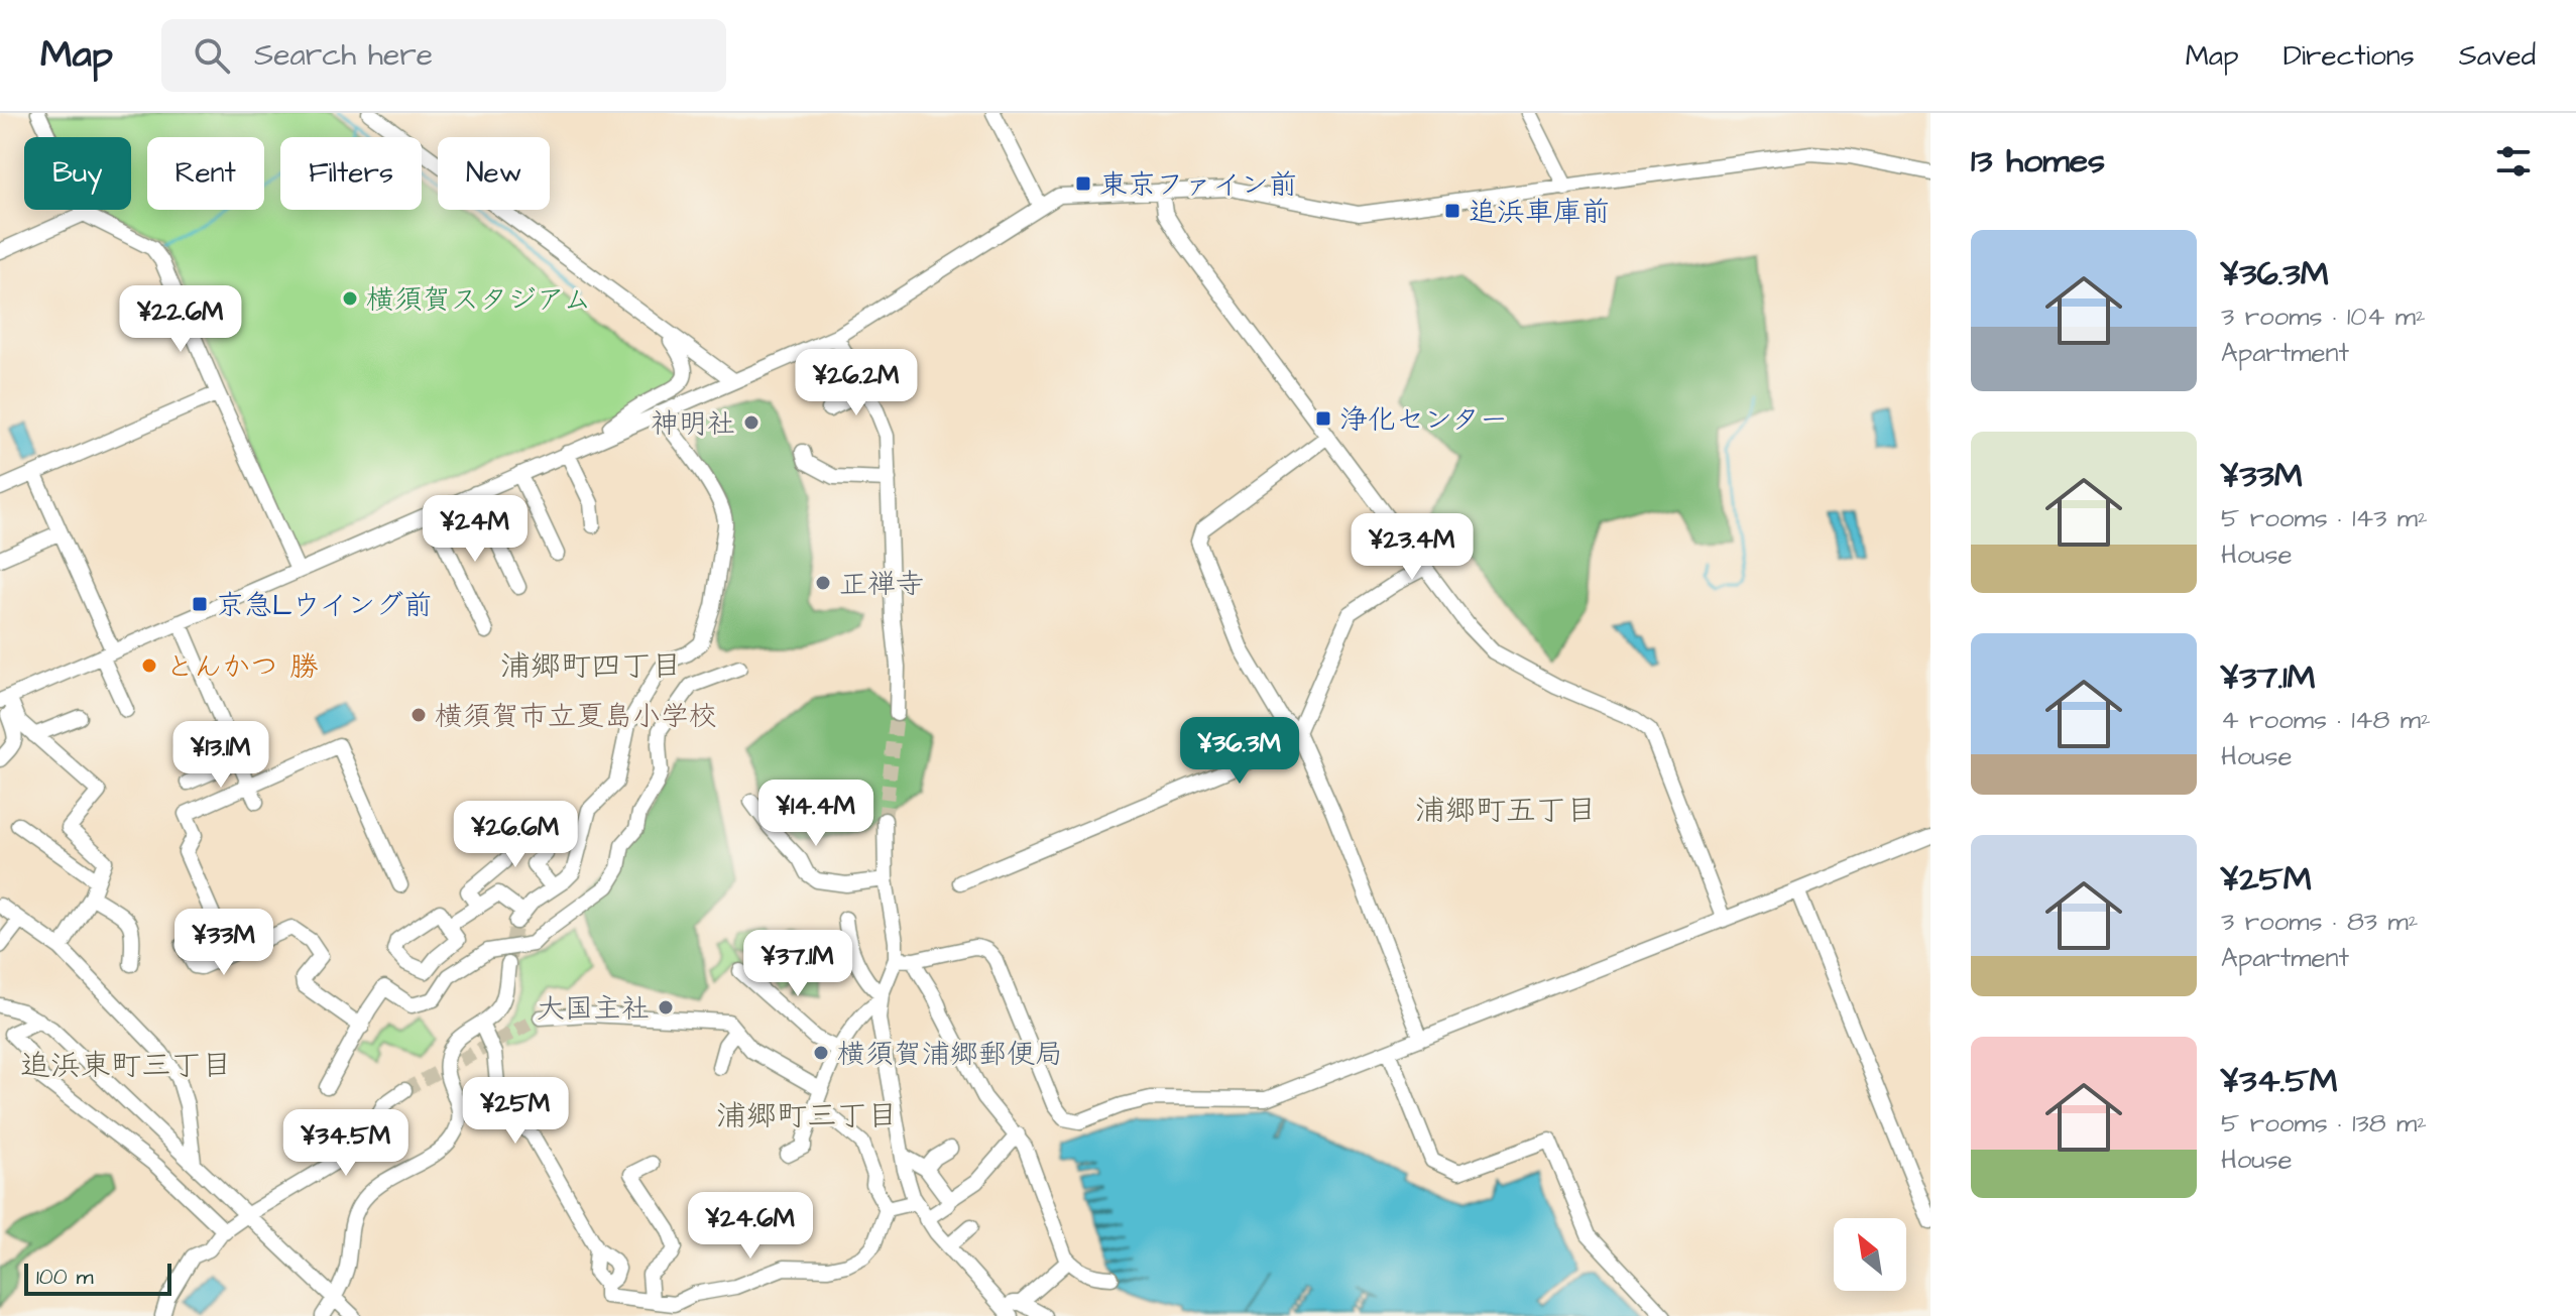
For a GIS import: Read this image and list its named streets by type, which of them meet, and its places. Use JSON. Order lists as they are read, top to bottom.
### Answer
{
  "districts": [
    "浦郷町四丁目",
    "浦郷町五丁目",
    "追浜東町三丁目",
    "浦郷町三丁目"
  ],
  "places": {
    "transit": [
      "東京ファイン前",
      "追浜車庫前",
      "浄化センター",
      "京急Lウイング前"
    ],
    "other": [
      "横須賀スタジアム",
      "神明社",
      "正禅寺",
      "とんかつ 勝",
      "横須賀市立夏島小学校",
      "大国主社",
      "横須賀浦郷郵便局"
    ]
  },
  "scale_bar": "100 m",
  "north": "top left",
  "page": {
    "header": "Map",
    "search": "Search here",
    "nav": ["Map", "Directions", "Saved"],
    "heading": "13 homes",
    "chip": [
      "Buy",
      "Rent",
      "Filters",
      "New"
    ],
    "list": [
      {
        "name": "¥36.3M",
        "note": "3 rooms · 104 m² · Apartment"
      },
      {
        "name": "¥33M",
        "note": "5 rooms · 143 m² · House"
      },
      {
        "name": "¥37.1M",
        "note": "4 rooms · 148 m² · House"
      },
      {
        "name": "¥25M",
        "note": "3 rooms · 83 m² · Apartment"
      },
      {
        "name": "¥34.5M",
        "note": "5 rooms · 138 m² · House"
      }
    ],
    "price": [
      "¥22.6M",
      "¥26.2M",
      "¥24M",
      "¥23.4M",
      "¥36.3M",
      "¥13.1M",
      "¥14.4M",
      "¥26.6M",
      "¥33M",
      "¥37.1M",
      "¥25M",
      "¥34.5M",
      "¥24.6M"
    ],
    "scale": "100 m"
  }
}
